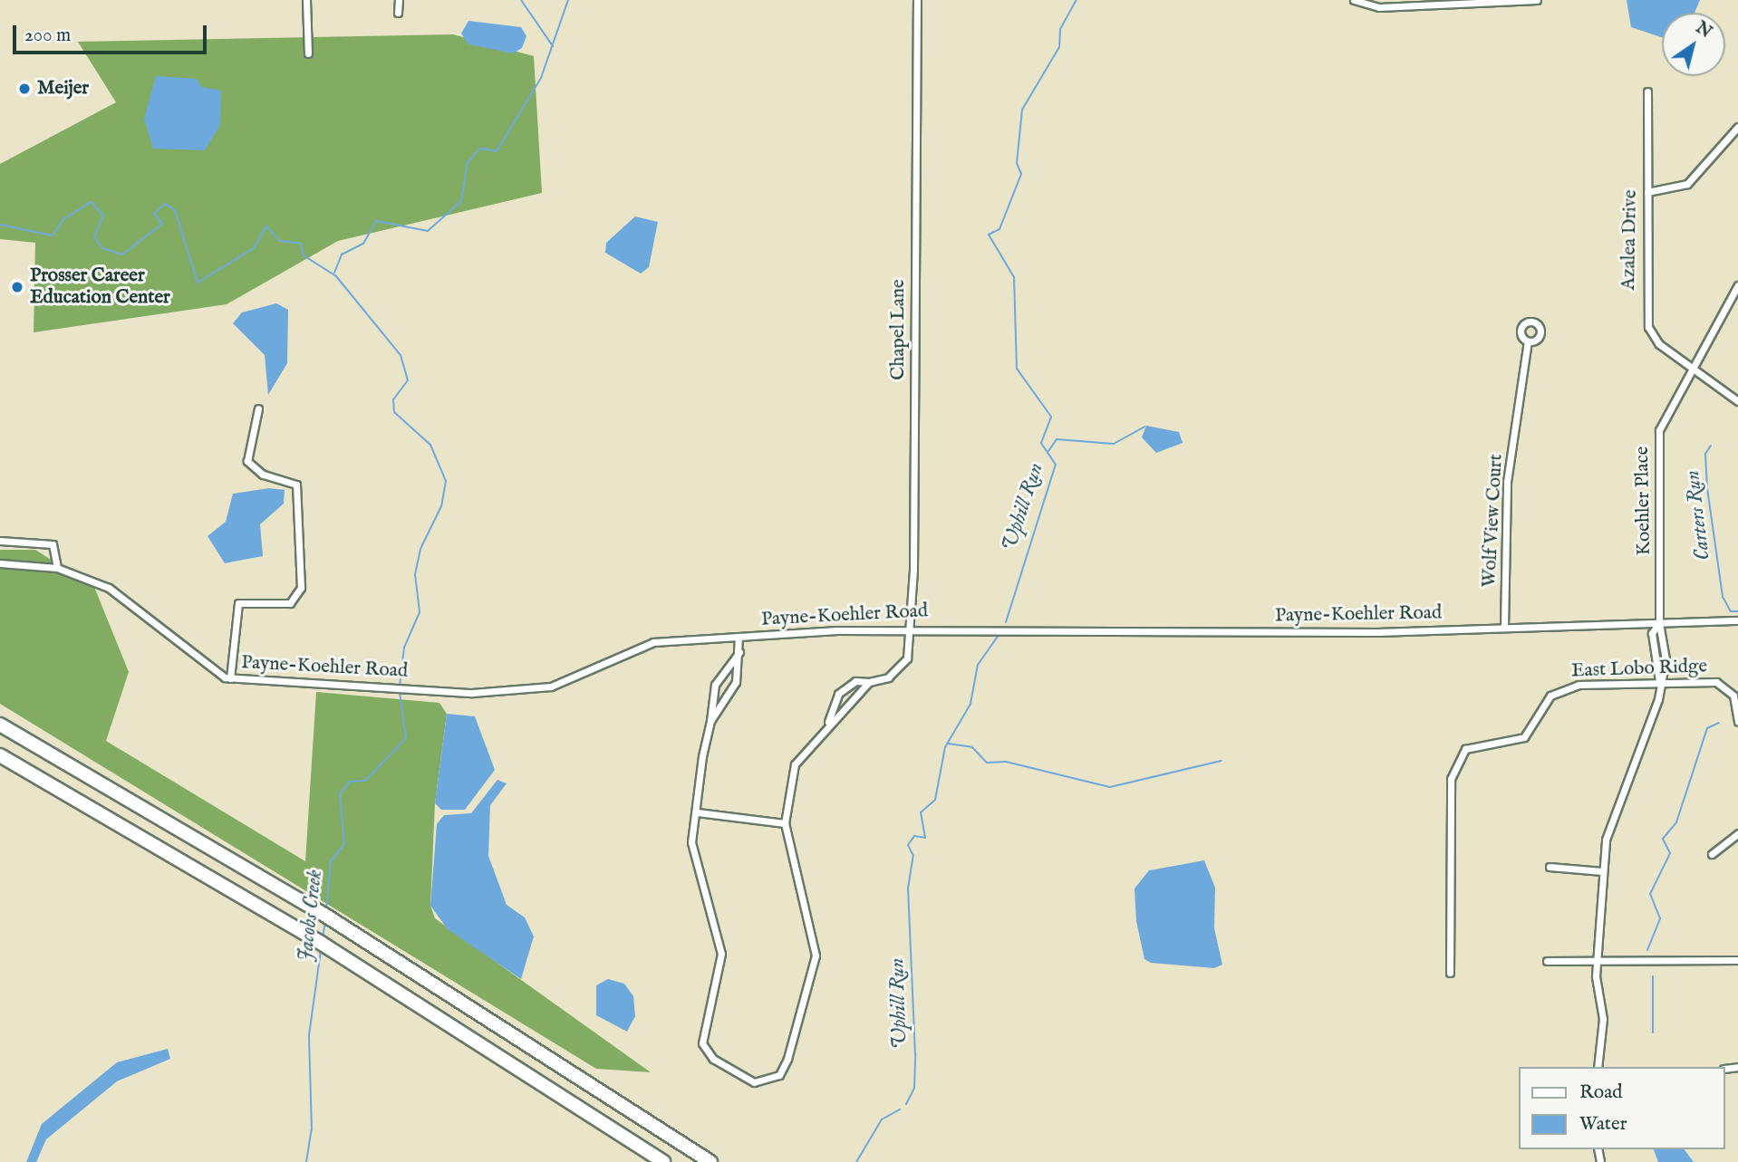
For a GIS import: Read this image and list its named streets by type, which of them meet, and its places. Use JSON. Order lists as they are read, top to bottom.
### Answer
{
  "streets": {
    "street": [
      "Azalea Drive",
      "Chapel Lane",
      "Koehler Place",
      "Wolf View Court",
      "Payne-Koehler Road",
      "East Lobo Ridge"
    ]
  },
  "crossings": [
    ["Azalea Drive", "Koehler Place"],
    ["Chapel Lane", "Payne-Koehler Road"],
    ["Koehler Place", "Payne-Koehler Road"],
    ["Wolf View Court", "Payne-Koehler Road"]
  ],
  "water": ["Uphill Run", "Carters Run", "Jacobs Creek"],
  "places": ["Meijer", "Prosser Career Education Center"],
  "legend": ["Road", "Water"],
  "scale_bar": "200 m",
  "north": "top right"
}
